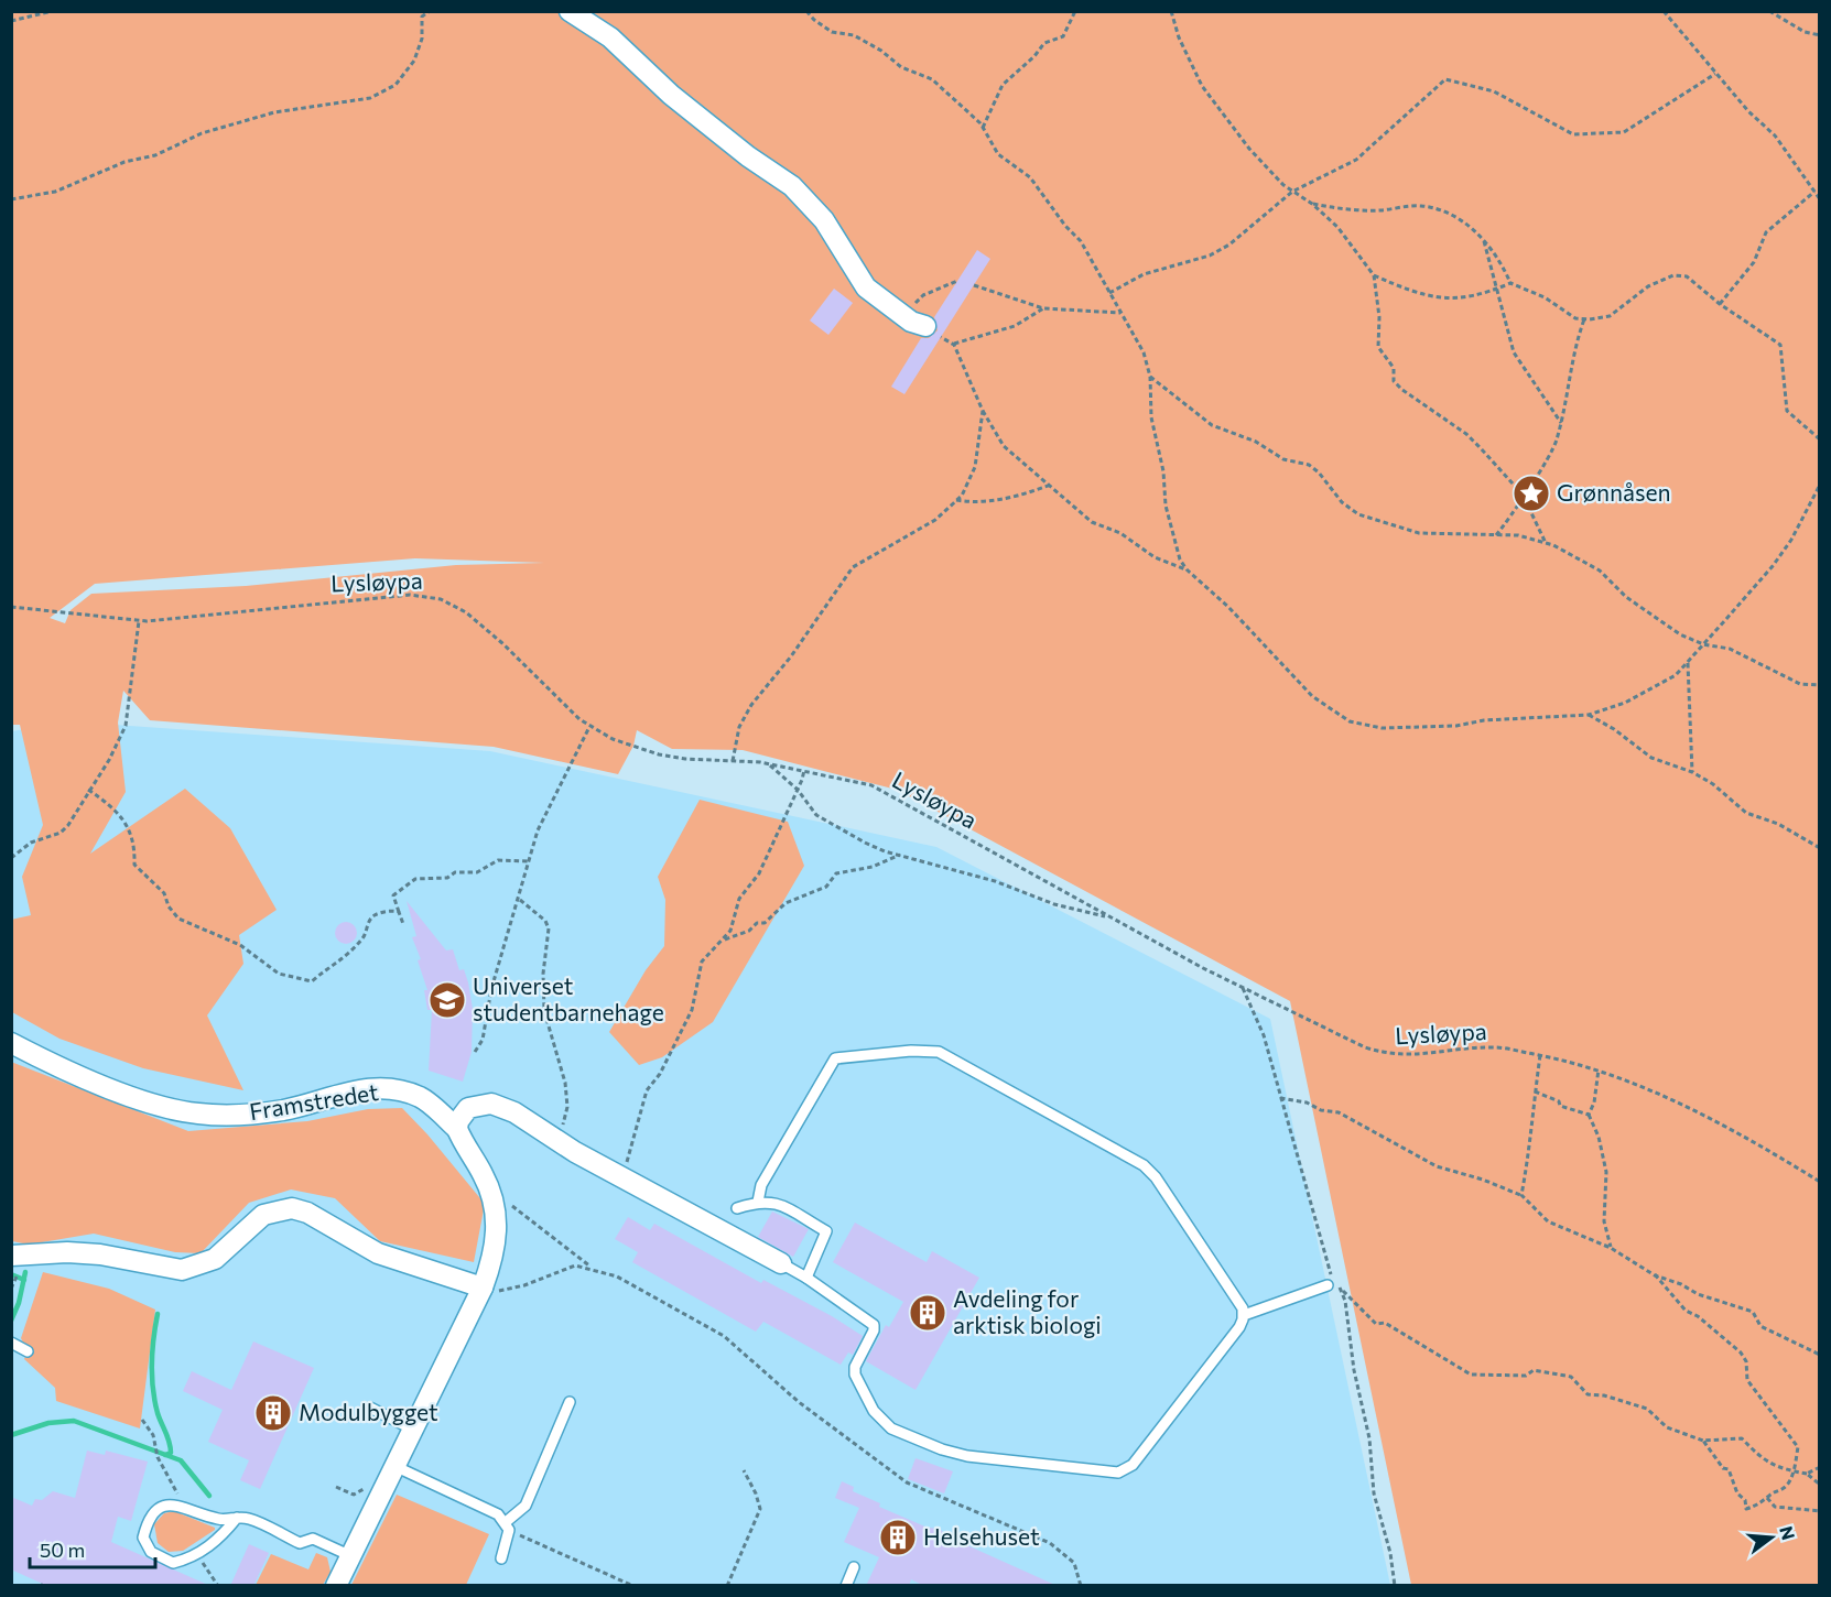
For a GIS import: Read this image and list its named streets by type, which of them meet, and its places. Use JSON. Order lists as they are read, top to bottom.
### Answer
{
  "streets": {
    "street": ["Framstredet"],
    "path": ["Lysløypa"]
  },
  "places": {
    "place": ["Grønnåsen"],
    "school or university": ["Universet studentbarnehage"],
    "building": ["Avdeling for arktisk biologi", "Modulbygget", "Helsehuset"]
  },
  "scale_bar": "50 m",
  "north": "right"
}
